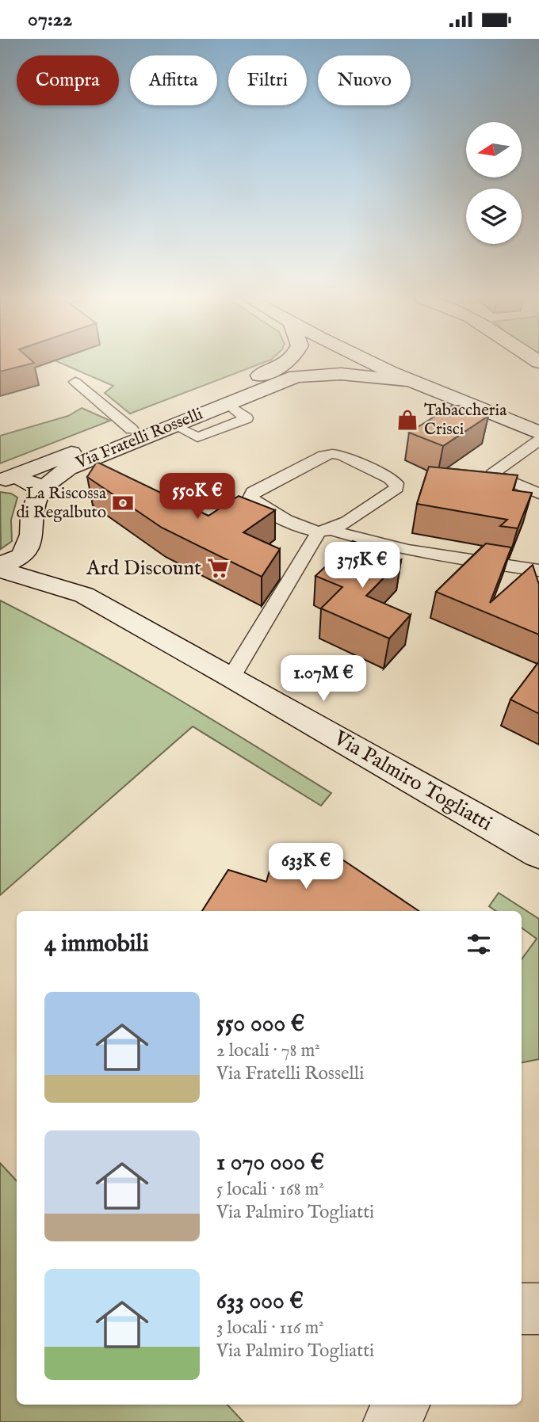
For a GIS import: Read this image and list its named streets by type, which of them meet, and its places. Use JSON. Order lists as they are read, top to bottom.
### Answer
{
  "streets": {
    "street": ["Via Fratelli Rosselli", "Via Palmiro Togliatti"]
  },
  "places": {
    "shop": ["Tabaccheria Crisci"],
    "bank": ["La Riscossa di Regalbuto"],
    "supermarket": ["Ard Discount"]
  },
  "north": "left",
  "page": {
    "status": "07:22",
    "chip": [
      "Compra",
      "Affitta",
      "Filtri",
      "Nuovo"
    ],
    "price": [
      "550K €",
      "375K €",
      "1.07M €",
      "633K €"
    ],
    "heading": "4 immobili",
    "list": [
      {
        "name": "550 000 €",
        "note": "2 locali · 78 m² · Via Fratelli Rosselli"
      },
      {
        "name": "1 070 000 €",
        "note": "5 locali · 168 m² · Via Palmiro Togliatti"
      },
      {
        "name": "633 000 €",
        "note": "3 locali · 116 m² · Via Palmiro Togliatti"
      }
    ]
  }
}
